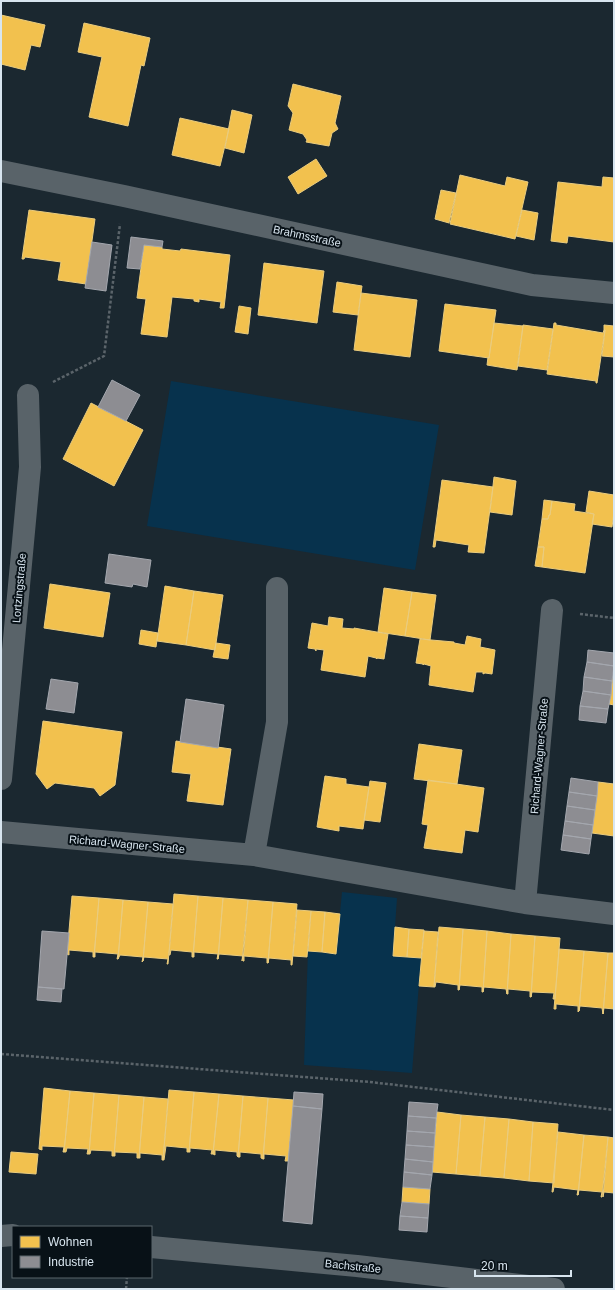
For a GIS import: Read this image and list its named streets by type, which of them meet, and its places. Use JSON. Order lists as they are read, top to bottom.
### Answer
{
  "streets": {
    "street": [
      "Brahmsstraße",
      "Lortzingstraße",
      "Richard-Wagner-Straße",
      "Bachstraße"
    ]
  },
  "legend": ["Wohnen", "Industrie"],
  "scale_bar": "20 m"
}
